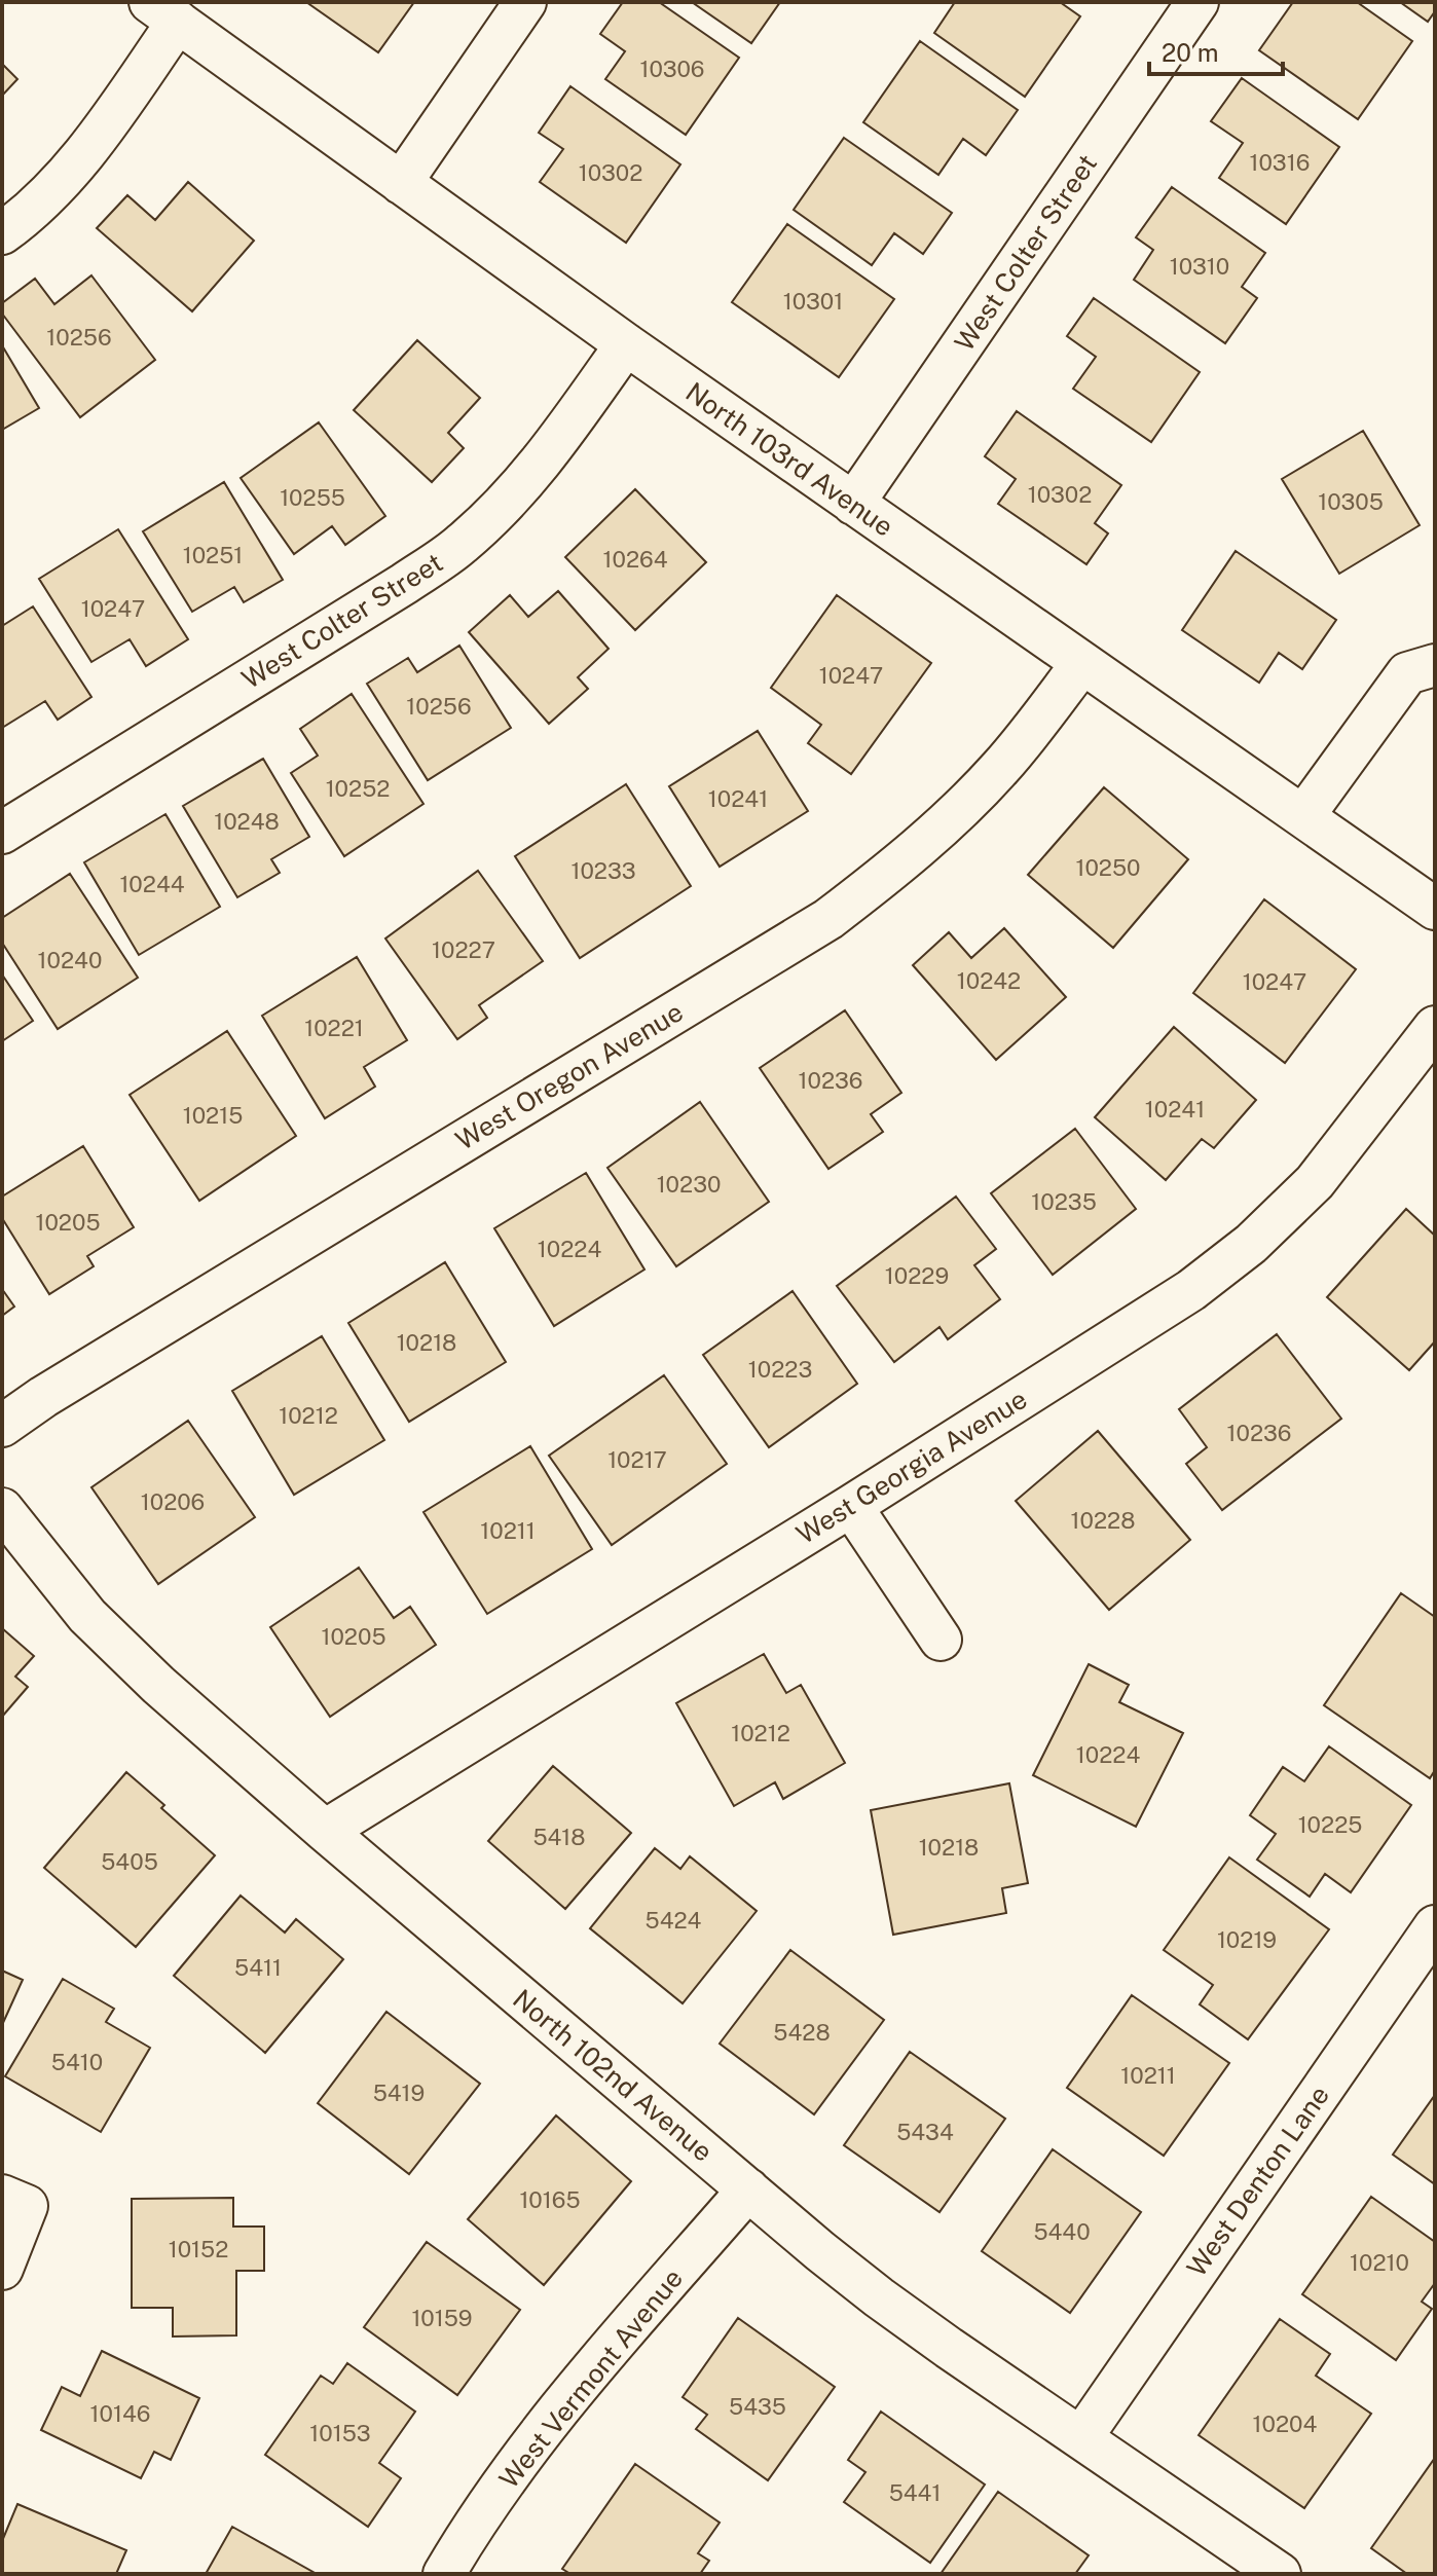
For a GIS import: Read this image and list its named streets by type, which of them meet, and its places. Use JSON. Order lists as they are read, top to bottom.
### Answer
{
  "streets": {
    "street": [
      "West Colter Street",
      "North 103rd Avenue",
      "West Oregon Avenue",
      "West Georgia Avenue",
      "North 102nd Avenue",
      "West Denton Lane",
      "West Vermont Avenue"
    ]
  },
  "crossings": [
    ["West Colter Street", "North 103rd Avenue"],
    ["North 103rd Avenue", "West Oregon Avenue"],
    ["West Georgia Avenue", "North 102nd Avenue"],
    ["North 102nd Avenue", "West Denton Lane"],
    ["North 102nd Avenue", "West Vermont Avenue"]
  ],
  "house_numbers": [
    "10306",
    "10316",
    "10302",
    "10310",
    "10301",
    "10256",
    "10302",
    "10255",
    "10305",
    "10251",
    "10264",
    "10247",
    "10247",
    "10256",
    "10252",
    "10241",
    "10248",
    "10250",
    "10233",
    "10244",
    "10227",
    "10240",
    "10242",
    "10247",
    "10221",
    "10236",
    "10241",
    "10215",
    "10230",
    "10235",
    "10205",
    "10224",
    "10229",
    "10218",
    "10223",
    "10212",
    "10236",
    "10217",
    "10206",
    "10228",
    "10211",
    "10205",
    "10212",
    "10224",
    "10225",
    "5418",
    "10218",
    "5405",
    "5424",
    "10219",
    "5411",
    "5428",
    "5410",
    "10211",
    "5419",
    "5434",
    "10165",
    "5440",
    "10152",
    "10210",
    "10159",
    "5435",
    "10146",
    "10204",
    "10153",
    "5441"
  ],
  "scale_bar": "20 m"
}
